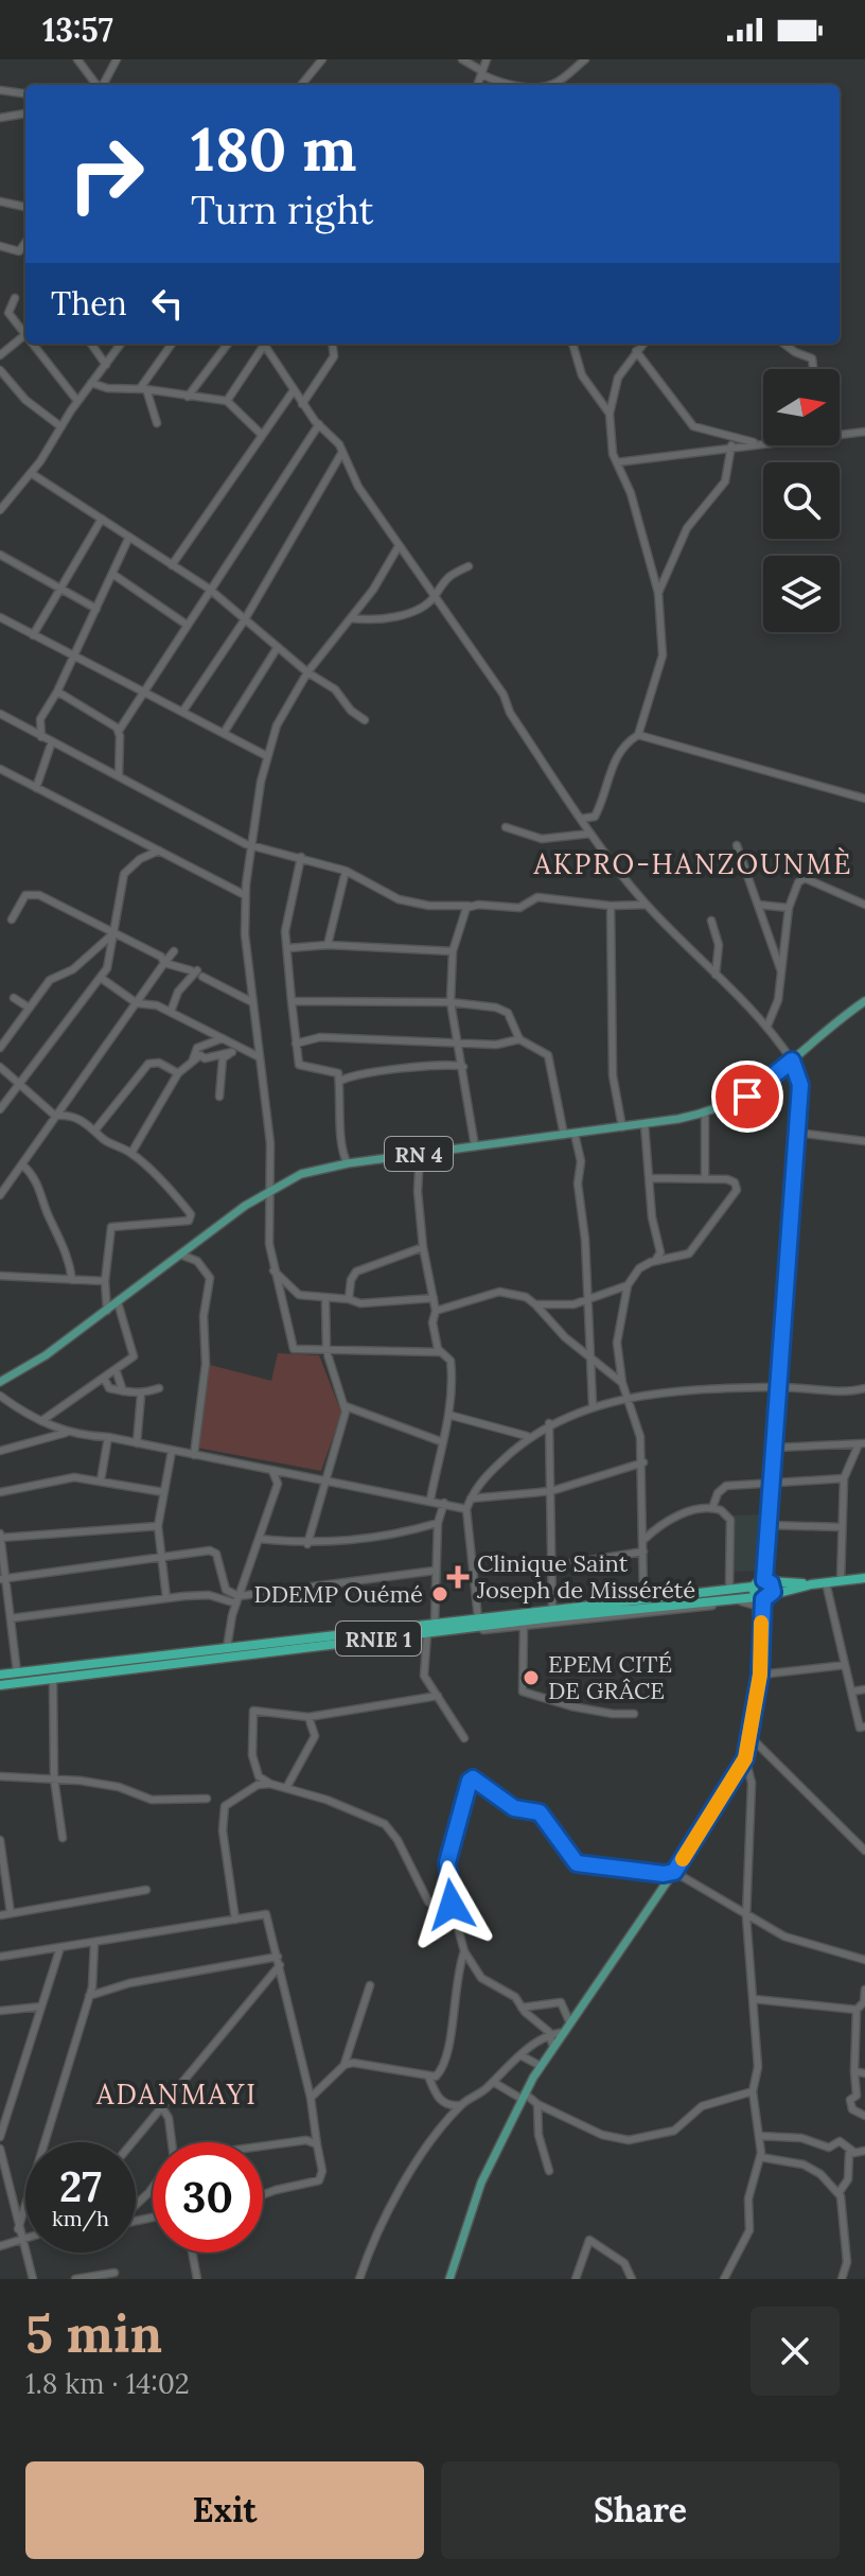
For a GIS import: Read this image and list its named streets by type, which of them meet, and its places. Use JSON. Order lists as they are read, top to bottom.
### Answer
{
  "streets": {
    "highway": ["RNIE 1"],
    "main road": ["RN 4"]
  },
  "districts": ["AKPRO-HANZOUNMÈ", "ADANMAYI"],
  "places": {
    "health": ["Clinique Saint Joseph de Missérété"],
    "other": ["DDEMP Ouémé", "EPEM CITÉ DE GRÂCE"]
  },
  "north": "right",
  "page": {
    "status": "13:57",
    "turn": ["180 m", "Turn right"],
    "then": "Then",
    "speed": "27 km/h",
    "limit": "30",
    "heading": ["5 min", "1.8 km · 14:02"],
    "buttons": ["Exit", "Share"]
  }
}
